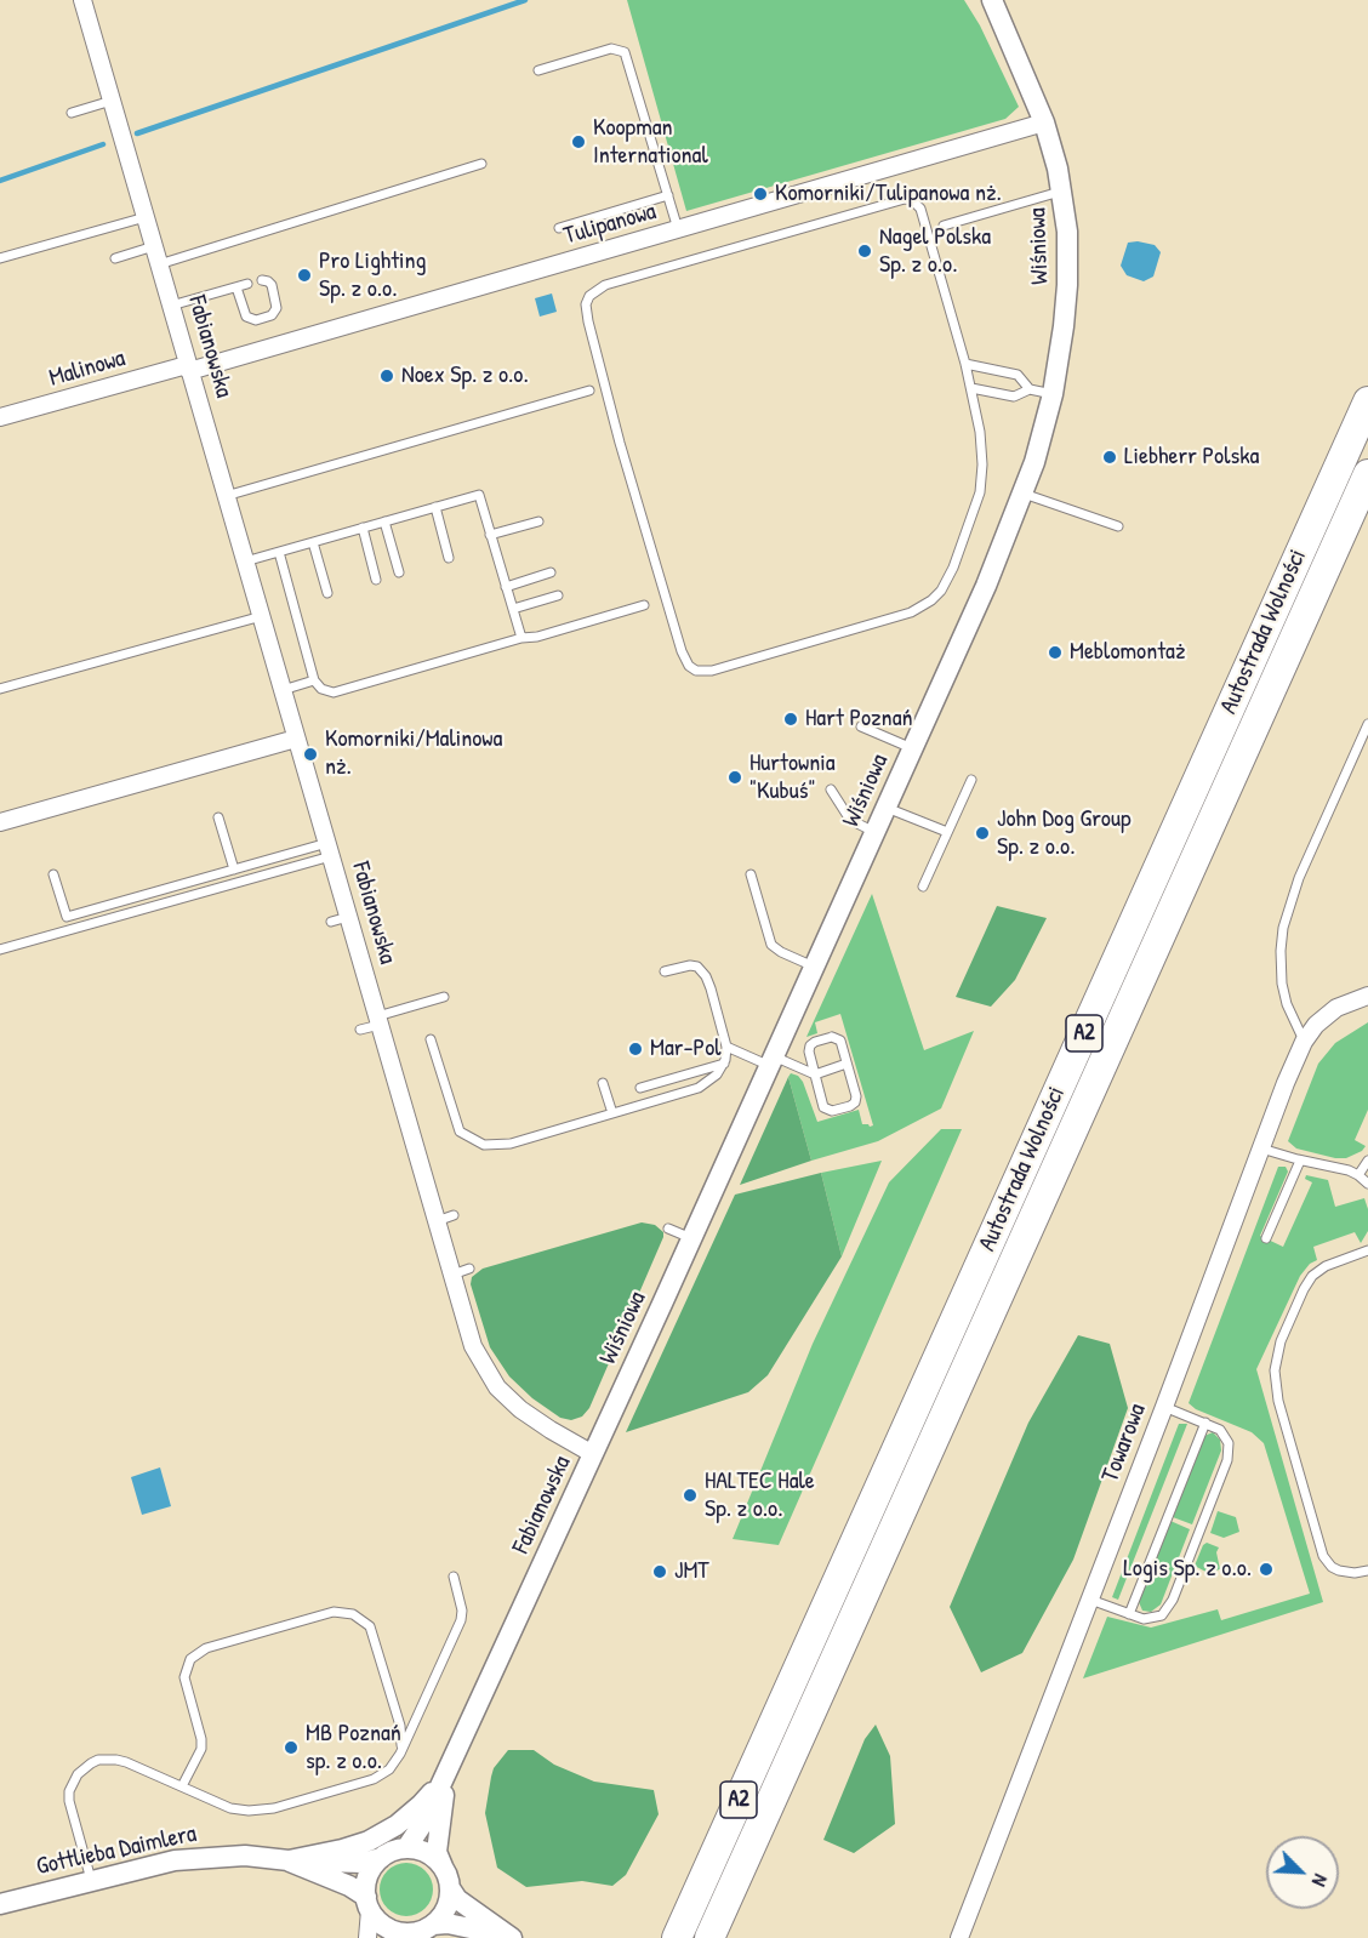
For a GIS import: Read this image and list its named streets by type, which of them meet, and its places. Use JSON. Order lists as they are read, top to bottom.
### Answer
{
  "streets": {
    "highway": ["Autostrada Wolności", "A2"],
    "street": [
      "Tulipanowa",
      "Wiśniowa",
      "Fabianowska",
      "Malinowa",
      "Towarowa",
      "Gottlieba Daimlera"
    ]
  },
  "crossings": [
    ["Tulipanowa", "Wiśniowa"],
    ["Tulipanowa", "Fabianowska"],
    ["Tulipanowa", "Malinowa"],
    ["Wiśniowa", "Fabianowska"],
    ["Fabianowska", "Malinowa"],
    ["Fabianowska", "Gottlieba Daimlera"]
  ],
  "places": [
    "Koopman International",
    "Komorniki/Tulipanowa nż.",
    "Nagel Polska Sp. z o.o.",
    "Pro Lighting Sp. z o.o.",
    "Noex Sp. z o.o.",
    "Liebherr Polska",
    "Meblomontaż",
    "Hart Poznań",
    "Komorniki/Malinowa nż.",
    "Hurtownia \"Kubuś\"",
    "John Dog Group Sp. z o.o.",
    "Mar-Pol",
    "HALTEC Hale Sp. z o.o.",
    "Logis Sp. z o.o.",
    "JMT",
    "MB Poznań sp. z o.o."
  ],
  "north": "bottom right"
}
